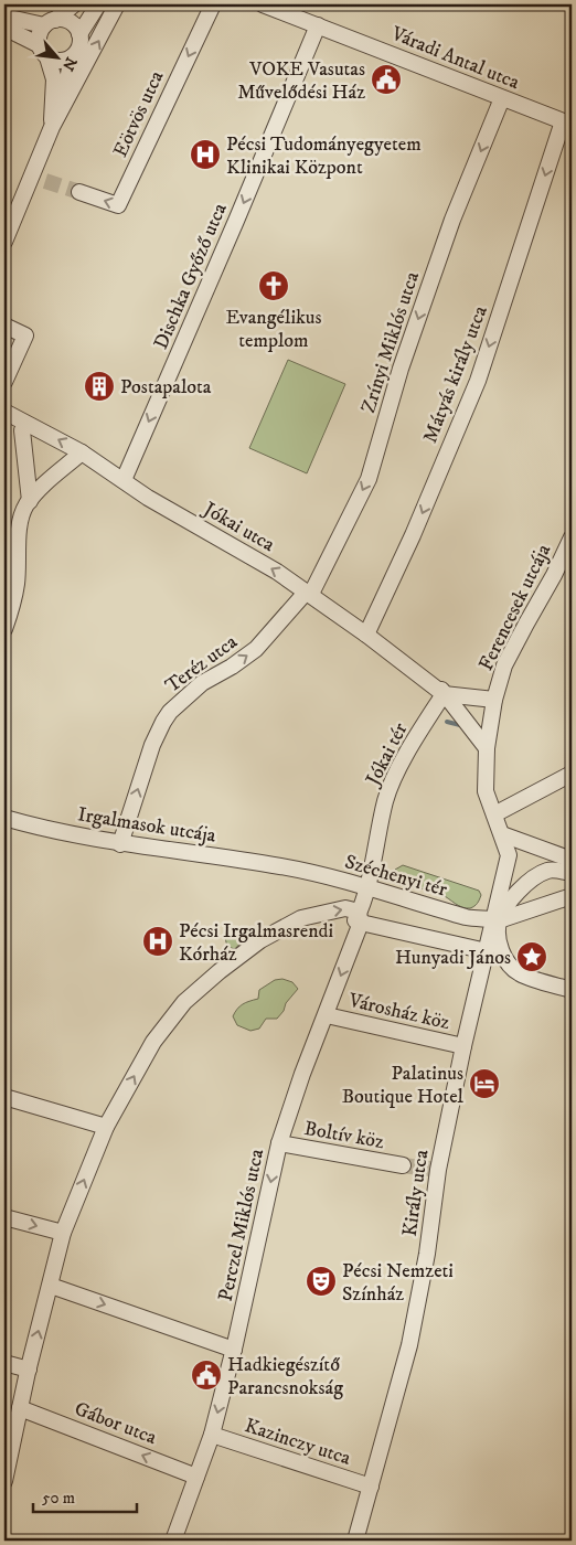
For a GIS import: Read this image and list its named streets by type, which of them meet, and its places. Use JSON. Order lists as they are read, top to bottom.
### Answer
{
  "streets": {
    "street": [
      "Váradi Antal utca",
      "Eötvös utca",
      "Dischka Győző utca",
      "Zrínyi Miklós utca",
      "Mátyás király utca",
      "Jókai utca",
      "Ferencesek utcája",
      "Teréz utca",
      "Jókai tér",
      "Irgalmasok utcája",
      "Széchenyi tér",
      "Városház köz",
      "Boltív köz",
      "Király utca",
      "Perczel Miklós utca",
      "Gábor utca",
      "Kazinczy utca"
    ]
  },
  "crossings": [
    ["Váradi Antal utca", "Dischka Győző utca"],
    ["Váradi Antal utca", "Zrínyi Miklós utca"],
    ["Váradi Antal utca", "Mátyás király utca"],
    ["Dischka Győző utca", "Jókai utca"],
    ["Zrínyi Miklós utca", "Jókai utca"],
    ["Zrínyi Miklós utca", "Teréz utca"],
    ["Mátyás király utca", "Jókai utca"],
    ["Jókai utca", "Ferencesek utcája"],
    ["Jókai utca", "Teréz utca"],
    ["Jókai utca", "Jókai tér"],
    ["Ferencesek utcája", "Király utca"],
    ["Teréz utca", "Irgalmasok utcája"],
    ["Jókai tér", "Széchenyi tér"],
    ["Jókai tér", "Perczel Miklós utca"],
    ["Irgalmasok utcája", "Széchenyi tér"],
    ["Széchenyi tér", "Király utca"],
    ["Városház köz", "Király utca"],
    ["Városház köz", "Perczel Miklós utca"],
    ["Boltív köz", "Perczel Miklós utca"],
    ["Király utca", "Kazinczy utca"],
    ["Perczel Miklós utca", "Gábor utca"],
    ["Perczel Miklós utca", "Kazinczy utca"]
  ],
  "one_way": [
    "Dischka Győző utca",
    "Zrínyi Miklós utca",
    "Mátyás király utca",
    "Jókai utca",
    "Teréz utca",
    "Perczel Miklós utca"
  ],
  "places": {
    "public building": ["VOKE Vasutas Művelődési Ház", "Hadkiegészítő Parancsnokság"],
    "hospital": ["Pécsi Tudományegyetem Klinikai Központ", "Pécsi Irgalmasrendi Kórház"],
    "church": ["Evangélikus templom"],
    "building": ["Postapalota"],
    "place": ["Hunyadi János"],
    "hotel": ["Palatinus Boutique Hotel"],
    "theatre": ["Pécsi Nemzeti Színház"]
  },
  "scale_bar": "50 m",
  "north": "bottom right"
}
